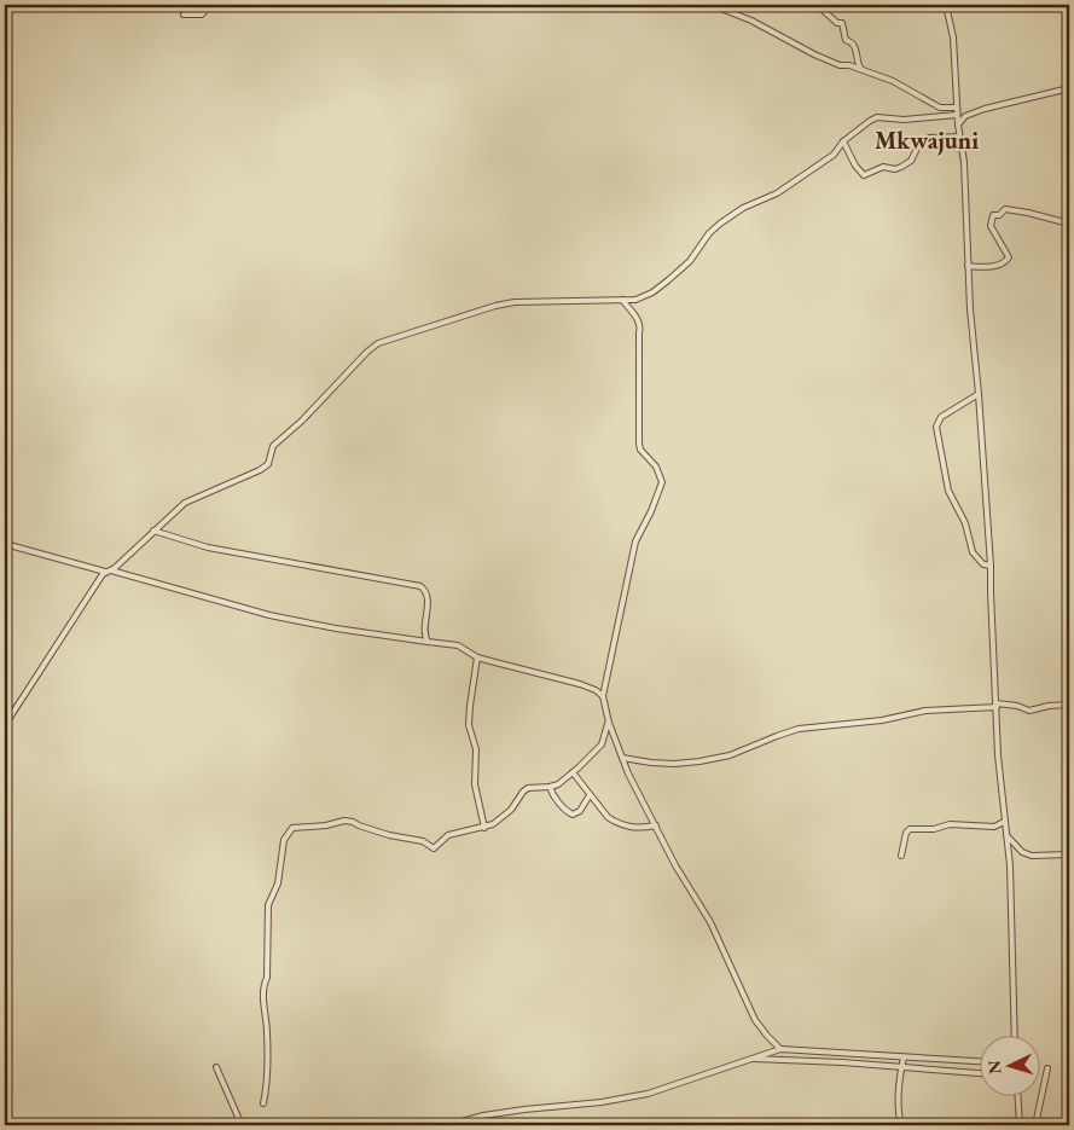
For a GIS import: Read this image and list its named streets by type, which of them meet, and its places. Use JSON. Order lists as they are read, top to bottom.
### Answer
{
  "districts": ["Mkwajuni"],
  "north": "left"
}
